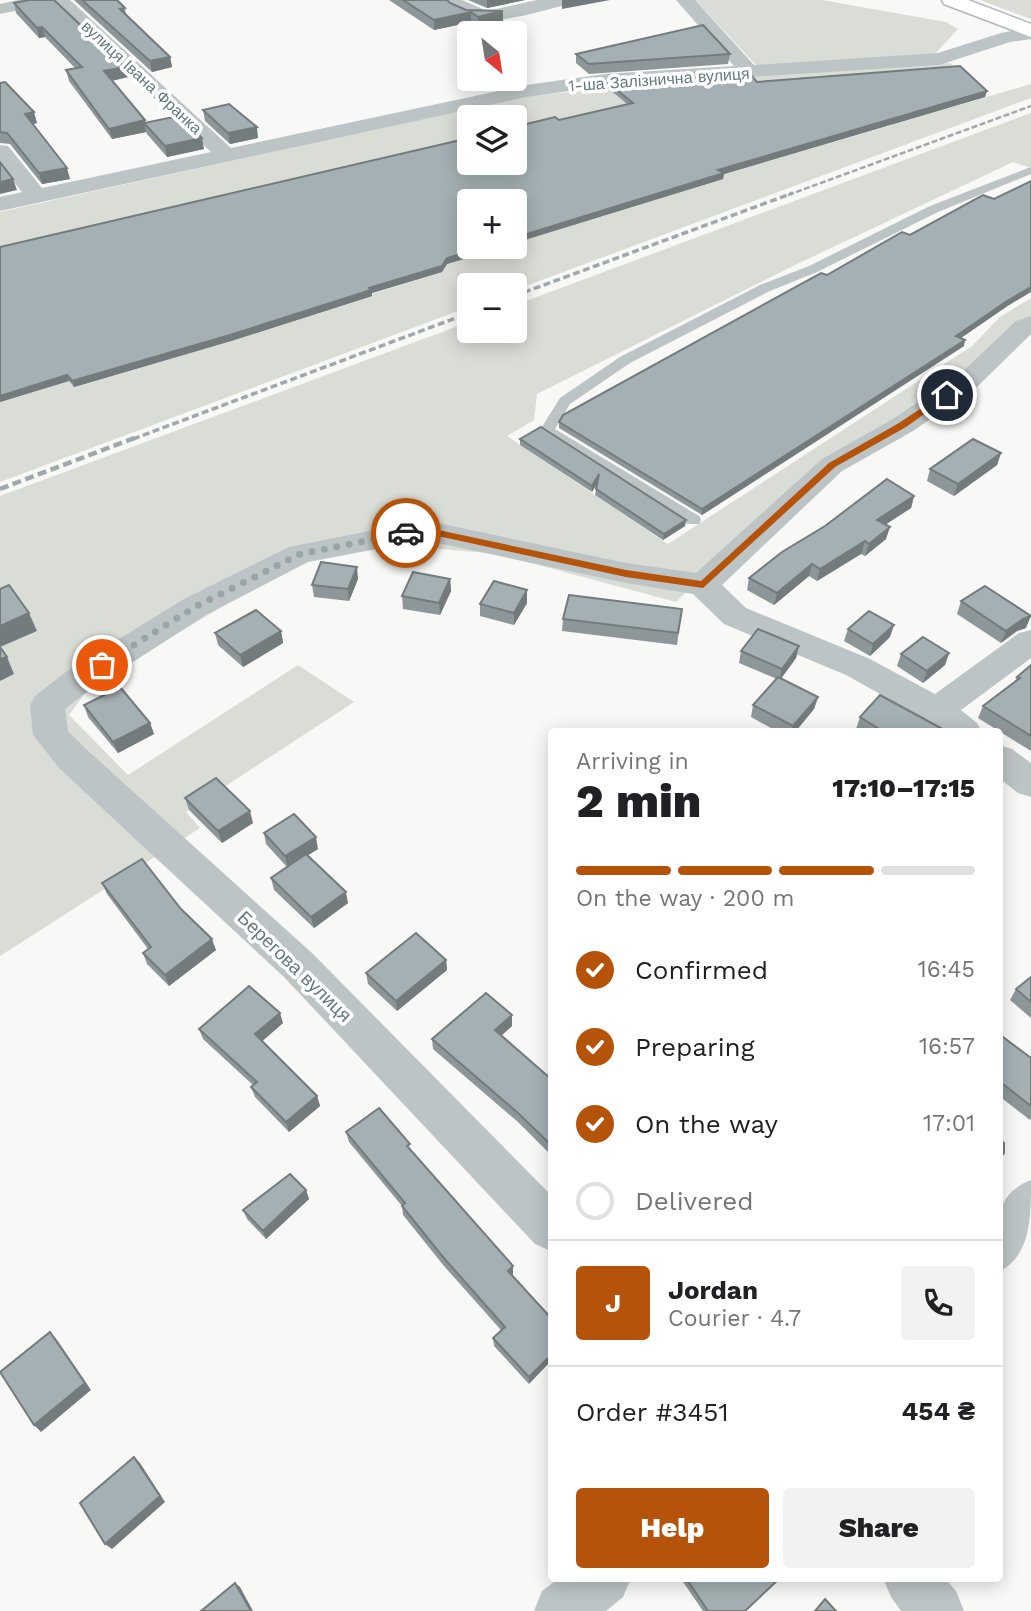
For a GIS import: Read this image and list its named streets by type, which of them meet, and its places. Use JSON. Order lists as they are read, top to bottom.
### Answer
{
  "streets": {
    "street": ["вулиця Івана Франка", "1-ша Залізнична вулиця", "Берегова вулиця"]
  },
  "crossings": [
    ["вулиця Івана Франка", "1-ша Залізнична вулиця"]
  ],
  "north": "bottom right",
  "page": {
    "map_buttons": ["+", "−"],
    "heading": ["2 min", "Arriving in", "17:10–17:15"],
    "panel": [
      "Jordan",
      "Courier · 4.7",
      "Order #3451",
      "454 ₴"
    ],
    "bar": "On the way · 200 m",
    "list": [
      ["Confirmed", "16:45"],
      ["Preparing", "16:57"],
      ["On the way", "17:01"],
      "Delivered"
    ],
    "round": "J",
    "buttons": ["Help", "Share"]
  }
}
